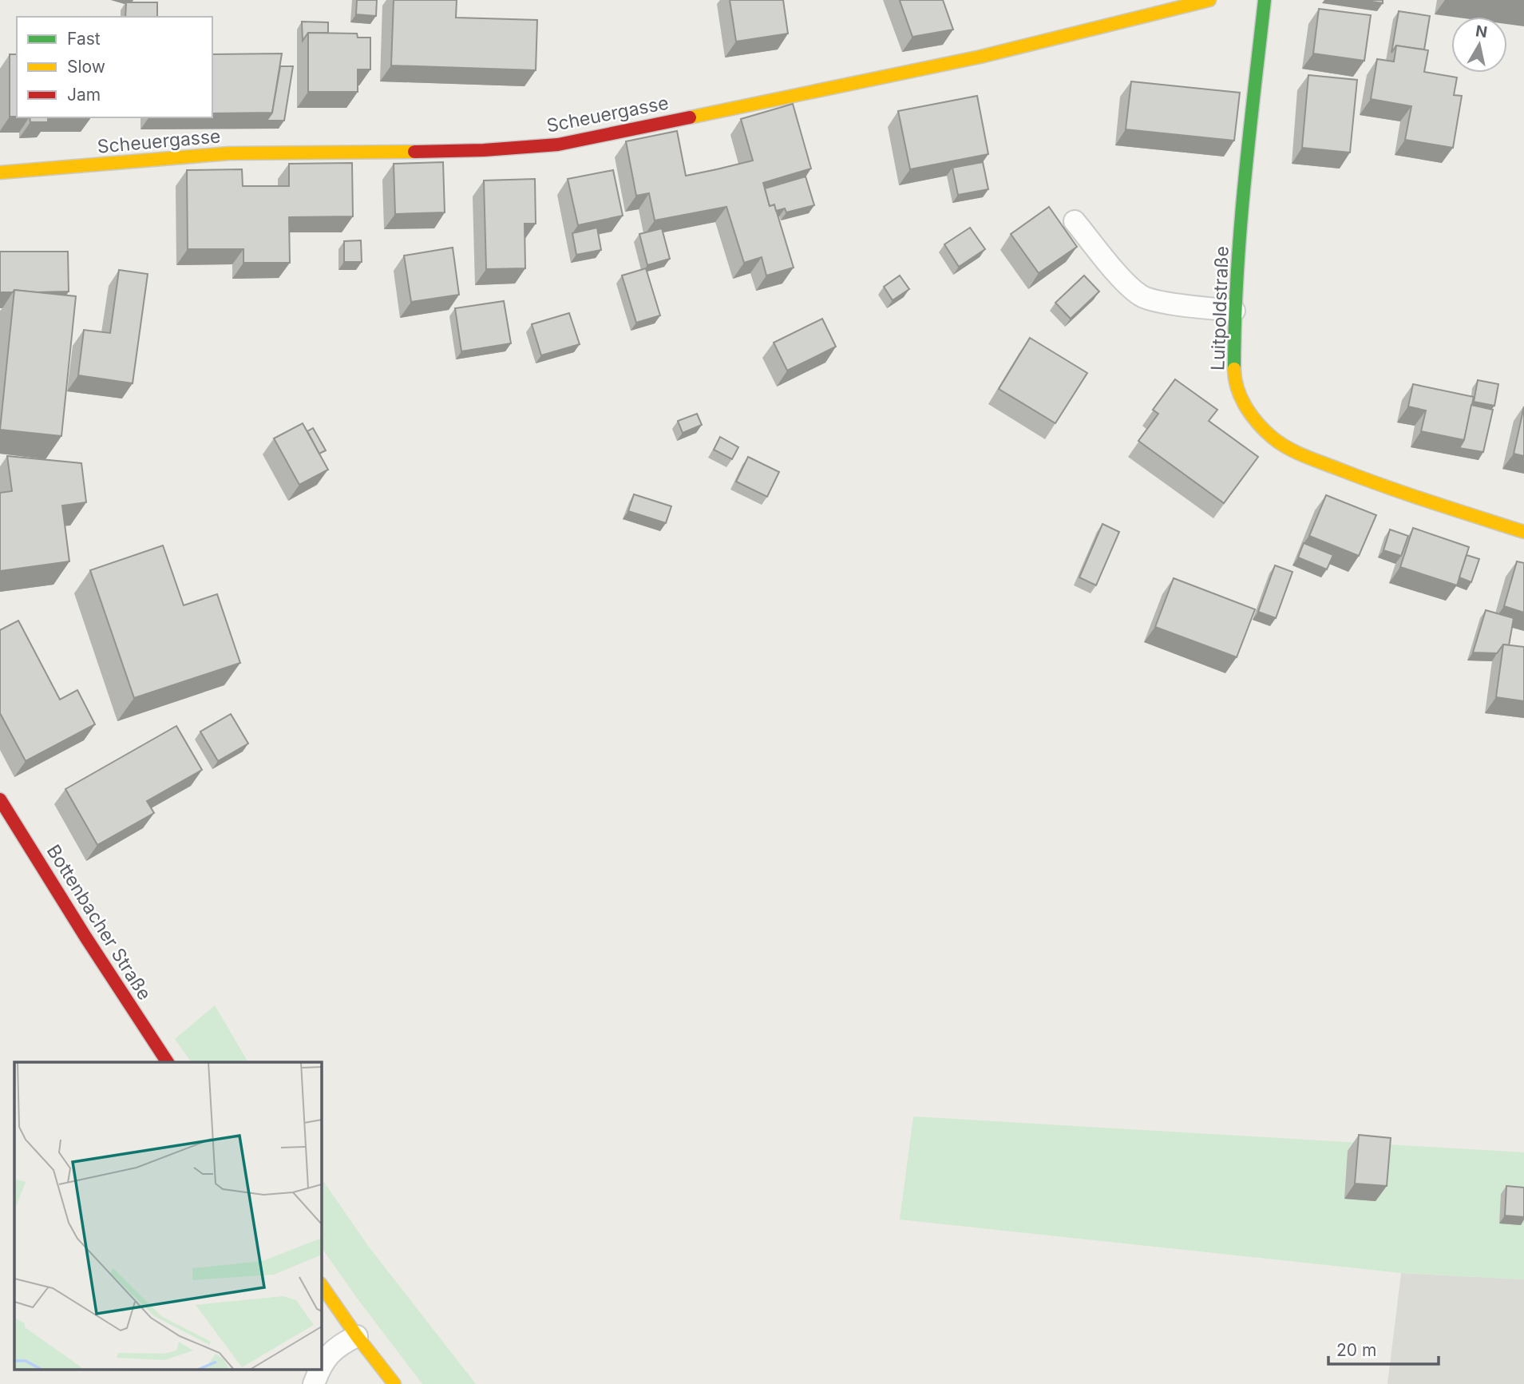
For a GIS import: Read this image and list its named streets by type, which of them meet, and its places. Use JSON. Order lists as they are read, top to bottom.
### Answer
{
  "streets": {
    "street": ["Scheuergasse", "Luitpoldstraße", "Bottenbacher Straße"]
  },
  "legend": ["Fast", "Slow", "Jam"],
  "scale_bar": "20 m",
  "north": "top"
}
